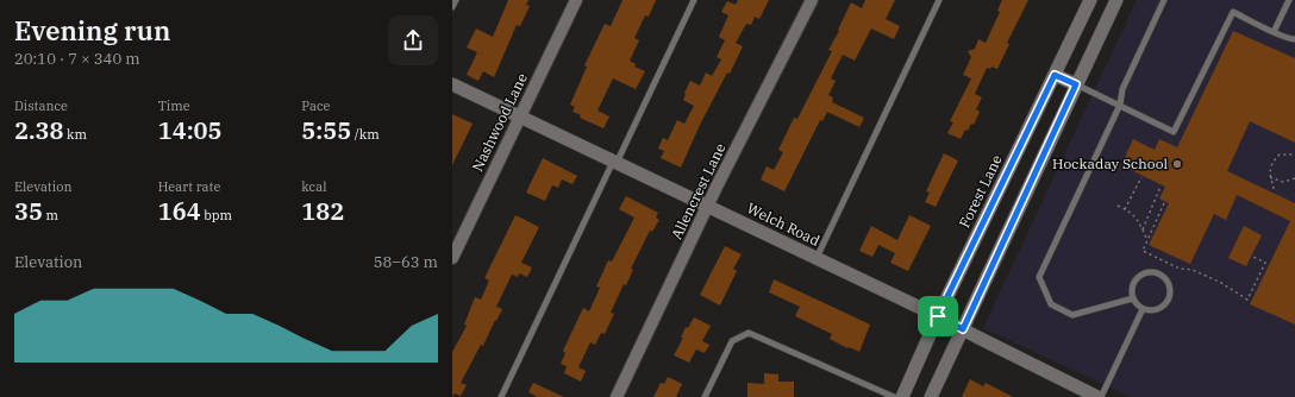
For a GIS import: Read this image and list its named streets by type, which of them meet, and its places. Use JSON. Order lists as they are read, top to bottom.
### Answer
{
  "streets": {
    "main road": ["Forest Lane", "Welch Road"],
    "street": ["Nashwood Lane", "Allencrest Lane"]
  },
  "crossings": [
    ["Nashwood Lane", "Welch Road"],
    ["Allencrest Lane", "Welch Road"],
    ["Forest Lane", "Welch Road"]
  ],
  "places": ["Hockaday School"],
  "page": {
    "heading": ["Evening run", "20:10 · 7 × 340 m"],
    "stats": [
      ["Distance", "2.38 km"],
      ["Time", "14:05"],
      ["Pace", "5:55 /km"],
      ["Elevation", "35 m"],
      ["Heart rate", "164 bpm"],
      ["kcal", "182"]
    ],
    "chart": ["Elevation", "58–63 m"]
  }
}
